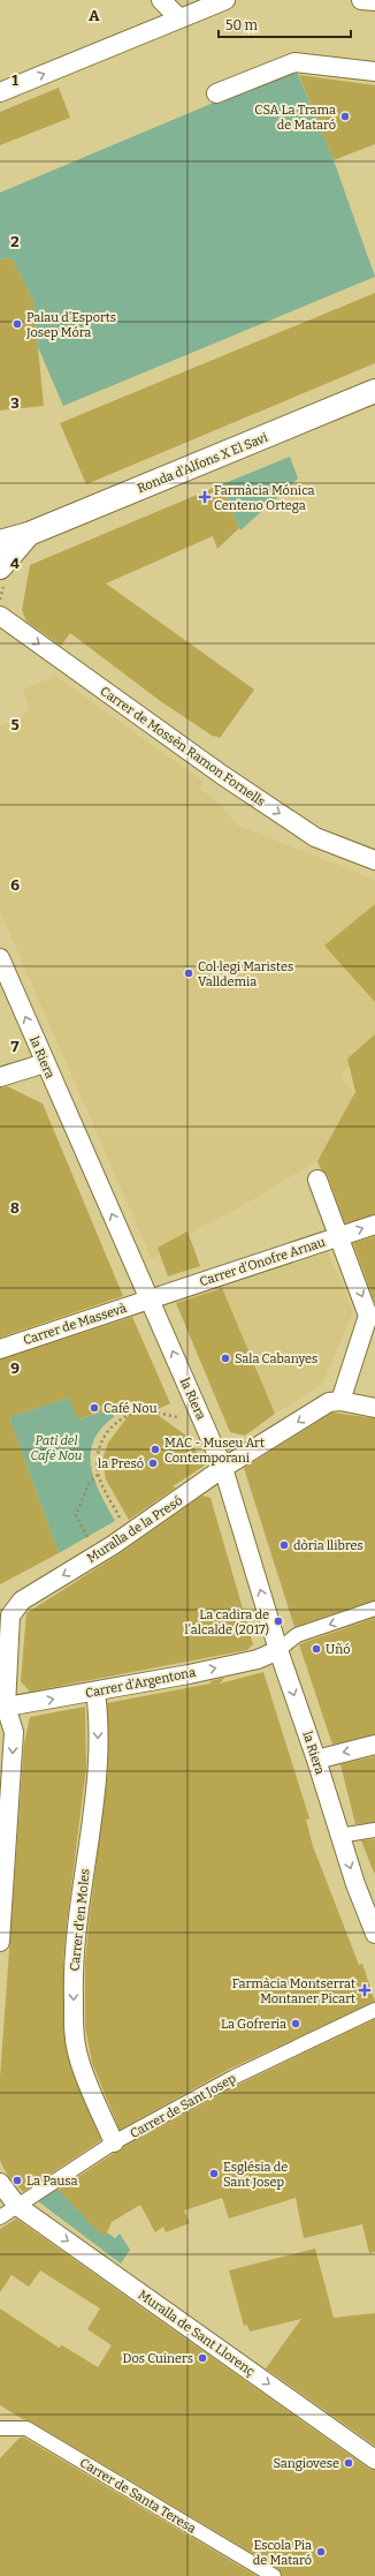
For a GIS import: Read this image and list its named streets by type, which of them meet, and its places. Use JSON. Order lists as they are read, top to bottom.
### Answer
{
  "streets": {
    "street": [
      "Ronda d'Alfons X El Savi",
      "Carrer de Mossèn Ramon Fornells",
      "la Riera",
      "Carrer d'Onofre Arnau",
      "Carrer de Massevà",
      "Muralla de la Presó",
      "Carrer d'Argentona",
      "Carrer d'en Moles",
      "Carrer de Sant Josep",
      "Muralla de Sant Llorenç",
      "Carrer de Santa Teresa"
    ]
  },
  "crossings": [
    ["la Riera", "Carrer d'Onofre Arnau"],
    ["la Riera", "Carrer de Massevà"],
    ["la Riera", "Muralla de la Presó"],
    ["la Riera", "Carrer d'Argentona"],
    ["Carrer d'Onofre Arnau", "Carrer de Massevà"],
    ["Muralla de la Presó", "Carrer d'Argentona"],
    ["Carrer d'Argentona", "Carrer d'en Moles"],
    ["Carrer d'en Moles", "Carrer de Sant Josep"],
    ["Carrer de Sant Josep", "Muralla de Sant Llorenç"]
  ],
  "one_way": [
    "Carrer de Mossèn Ramon Fornells",
    "Muralla de la Presó",
    "Carrer d'Argentona",
    "Carrer d'en Moles",
    "Muralla de Sant Llorenç"
  ],
  "parks": ["Pati del Cafè Nou"],
  "places": {
    "other": [
      "CSA La Trama de Mataró",
      "Palau d'Esports Josep Móra",
      "Col·legi Maristes Valldemia",
      "Sala Cabanyes",
      "Café Nou",
      "MAC - Museu Art Contemporani",
      "la Presó",
      "dòria llibres",
      "La cadira de l'alcalde (2017)",
      "Uñó",
      "La Gofreria",
      "Església de Sant Josep",
      "La Pausa",
      "Dos Cuiners",
      "Sangiovese",
      "Escola Pia de Mataró"
    ],
    "health": ["Farmàcia Mónica Centeno Ortega", "Farmàcia Montserrat Montaner Picart"]
  },
  "scale_bar": "50 m",
  "grid": {
    "columns": ["A"],
    "rows": [
      "1",
      "2",
      "3",
      "4",
      "5",
      "6",
      "7",
      "8",
      "9"
    ]
  }
}
